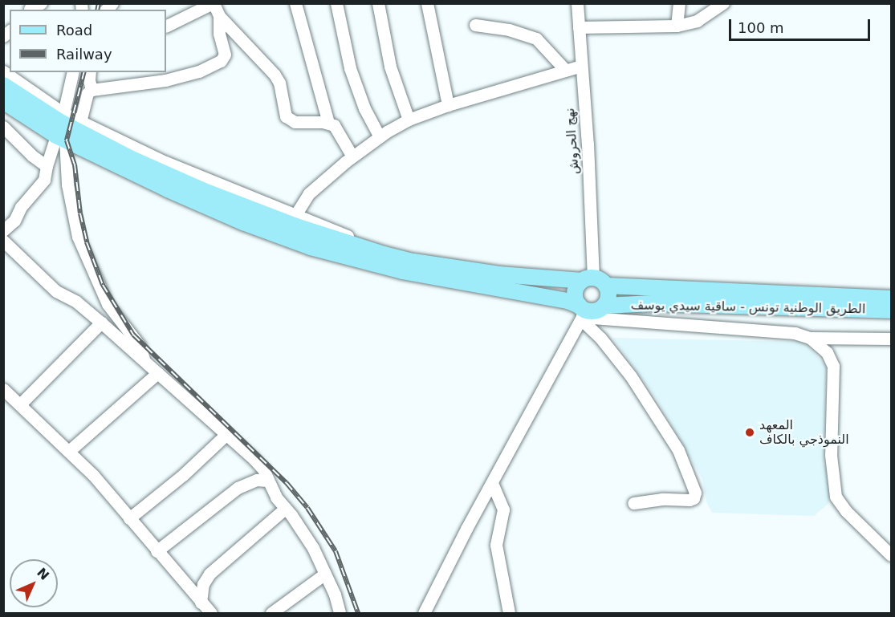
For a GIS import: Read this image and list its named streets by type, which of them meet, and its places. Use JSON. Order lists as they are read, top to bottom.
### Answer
{
  "streets": {
    "main road": ["الطريق الوطنية تونس - ساقية سيدي يوسف"],
    "street": ["نهج الحروش"]
  },
  "crossings": [
    ["نهج الحروش", "الطريق الوطنية تونس - ساقية سيدي يوسف"]
  ],
  "places": ["المعهد النموذجي بالكاف"],
  "legend": ["Road", "Railway"],
  "scale_bar": "100 m",
  "north": "top right"
}
